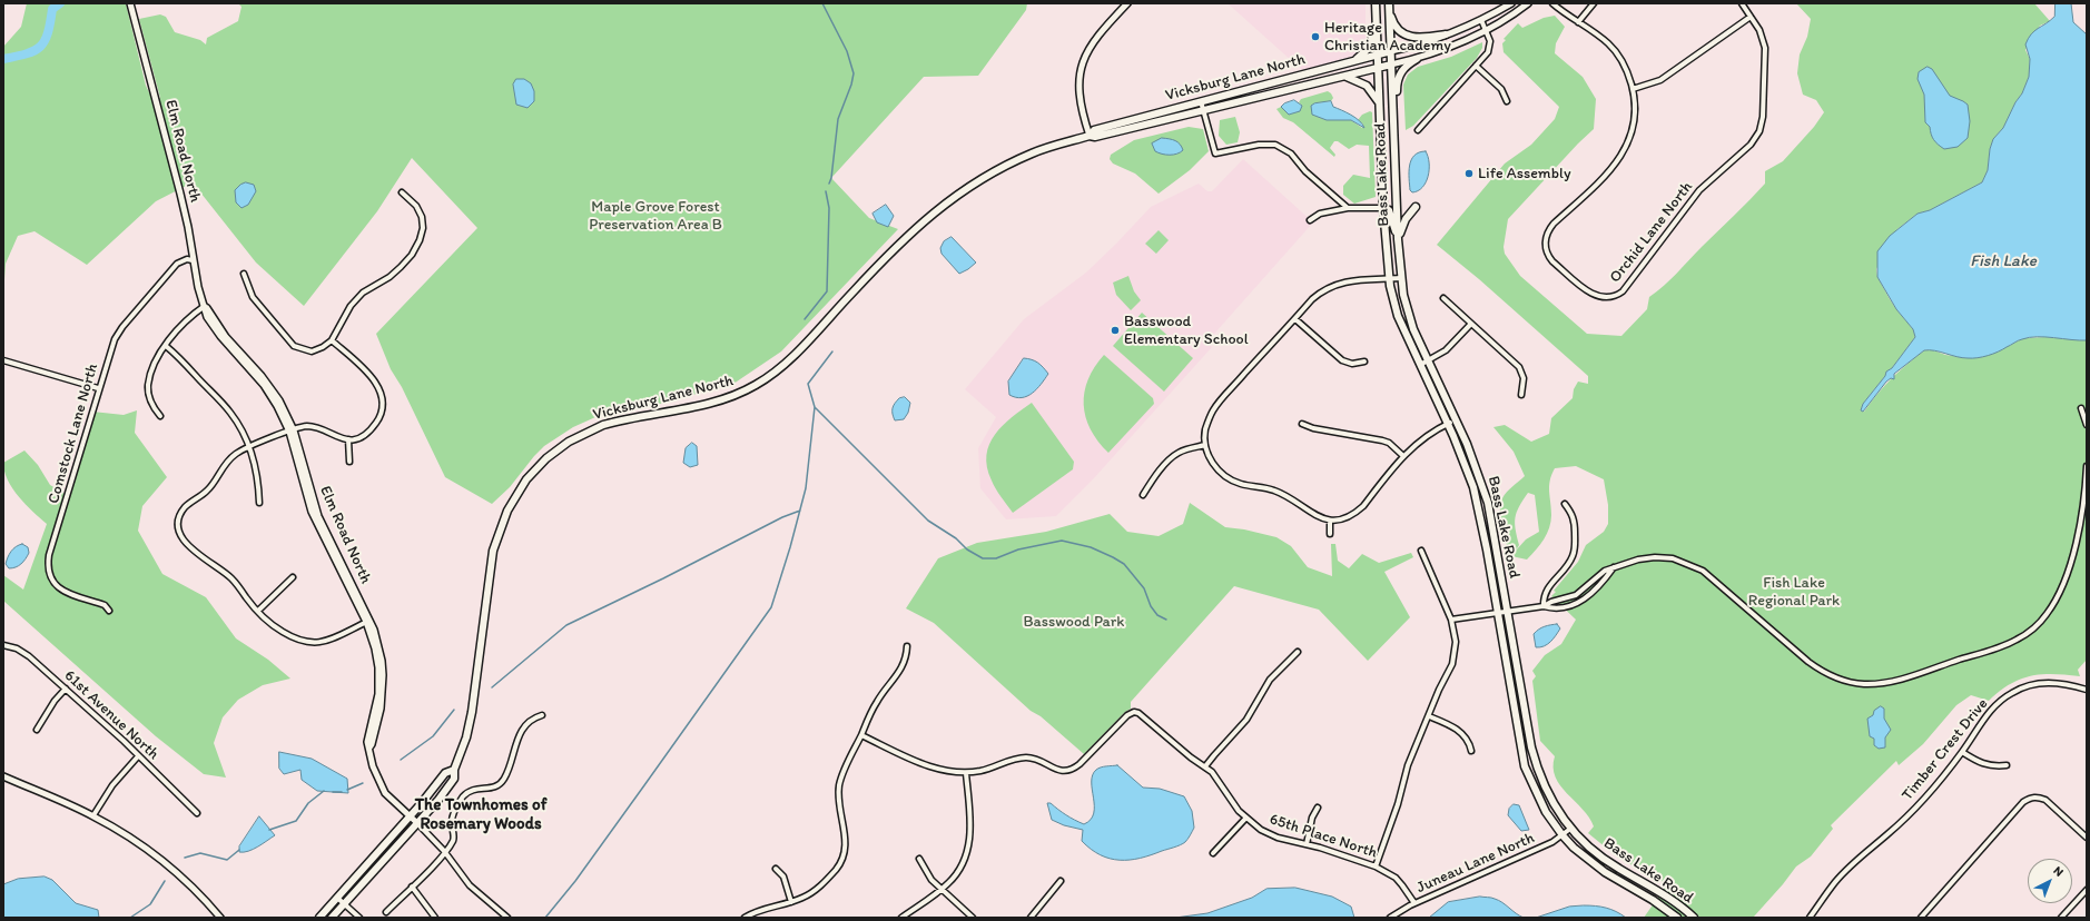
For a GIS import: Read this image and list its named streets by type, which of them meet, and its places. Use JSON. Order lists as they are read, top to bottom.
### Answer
{
  "streets": {
    "main road": ["Vicksburg Lane North", "Bass Lake Road"],
    "street": [
      "Elm Road North",
      "Orchid Lane North",
      "Comstock Lane North",
      "61st Avenue North",
      "Timber Crest Drive",
      "65th Place North",
      "Juneau Lane North"
    ]
  },
  "crossings": [
    ["Vicksburg Lane North", "Elm Road North"],
    ["Vicksburg Lane North", "Bass Lake Road"],
    ["Elm Road North", "Comstock Lane North"],
    ["Bass Lake Road", "Juneau Lane North"],
    ["65th Place North", "Juneau Lane North"]
  ],
  "districts": ["The Townhomes of Rosemary Woods"],
  "water": ["Fish Lake"],
  "parks": ["Maple Grove Forest Preservation Area B", "Fish Lake Regional Park", "Basswood Park"],
  "places": ["Heritage Christian Academy", "Life Assembly", "Basswood Elementary School"],
  "north": "top right"
}
